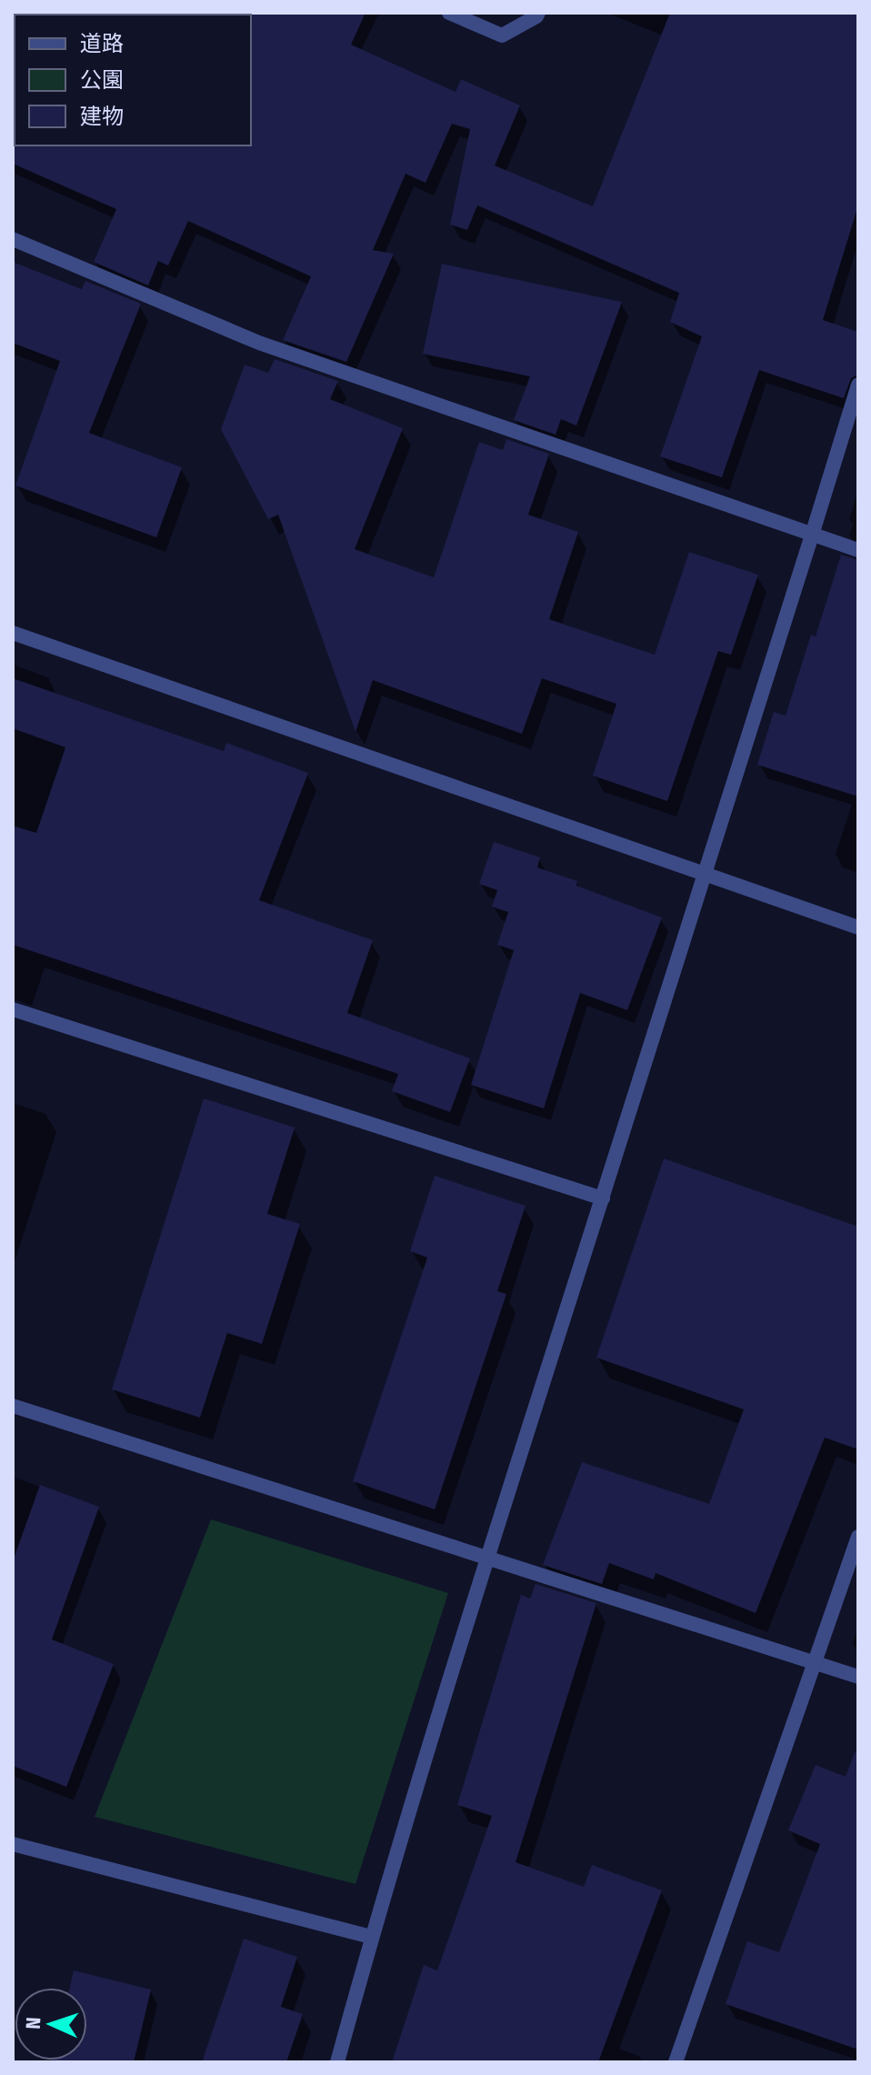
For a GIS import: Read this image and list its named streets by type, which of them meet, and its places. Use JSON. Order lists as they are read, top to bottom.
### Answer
{
  "legend": ["道路", "公園", "建物"],
  "north": "left"
}
